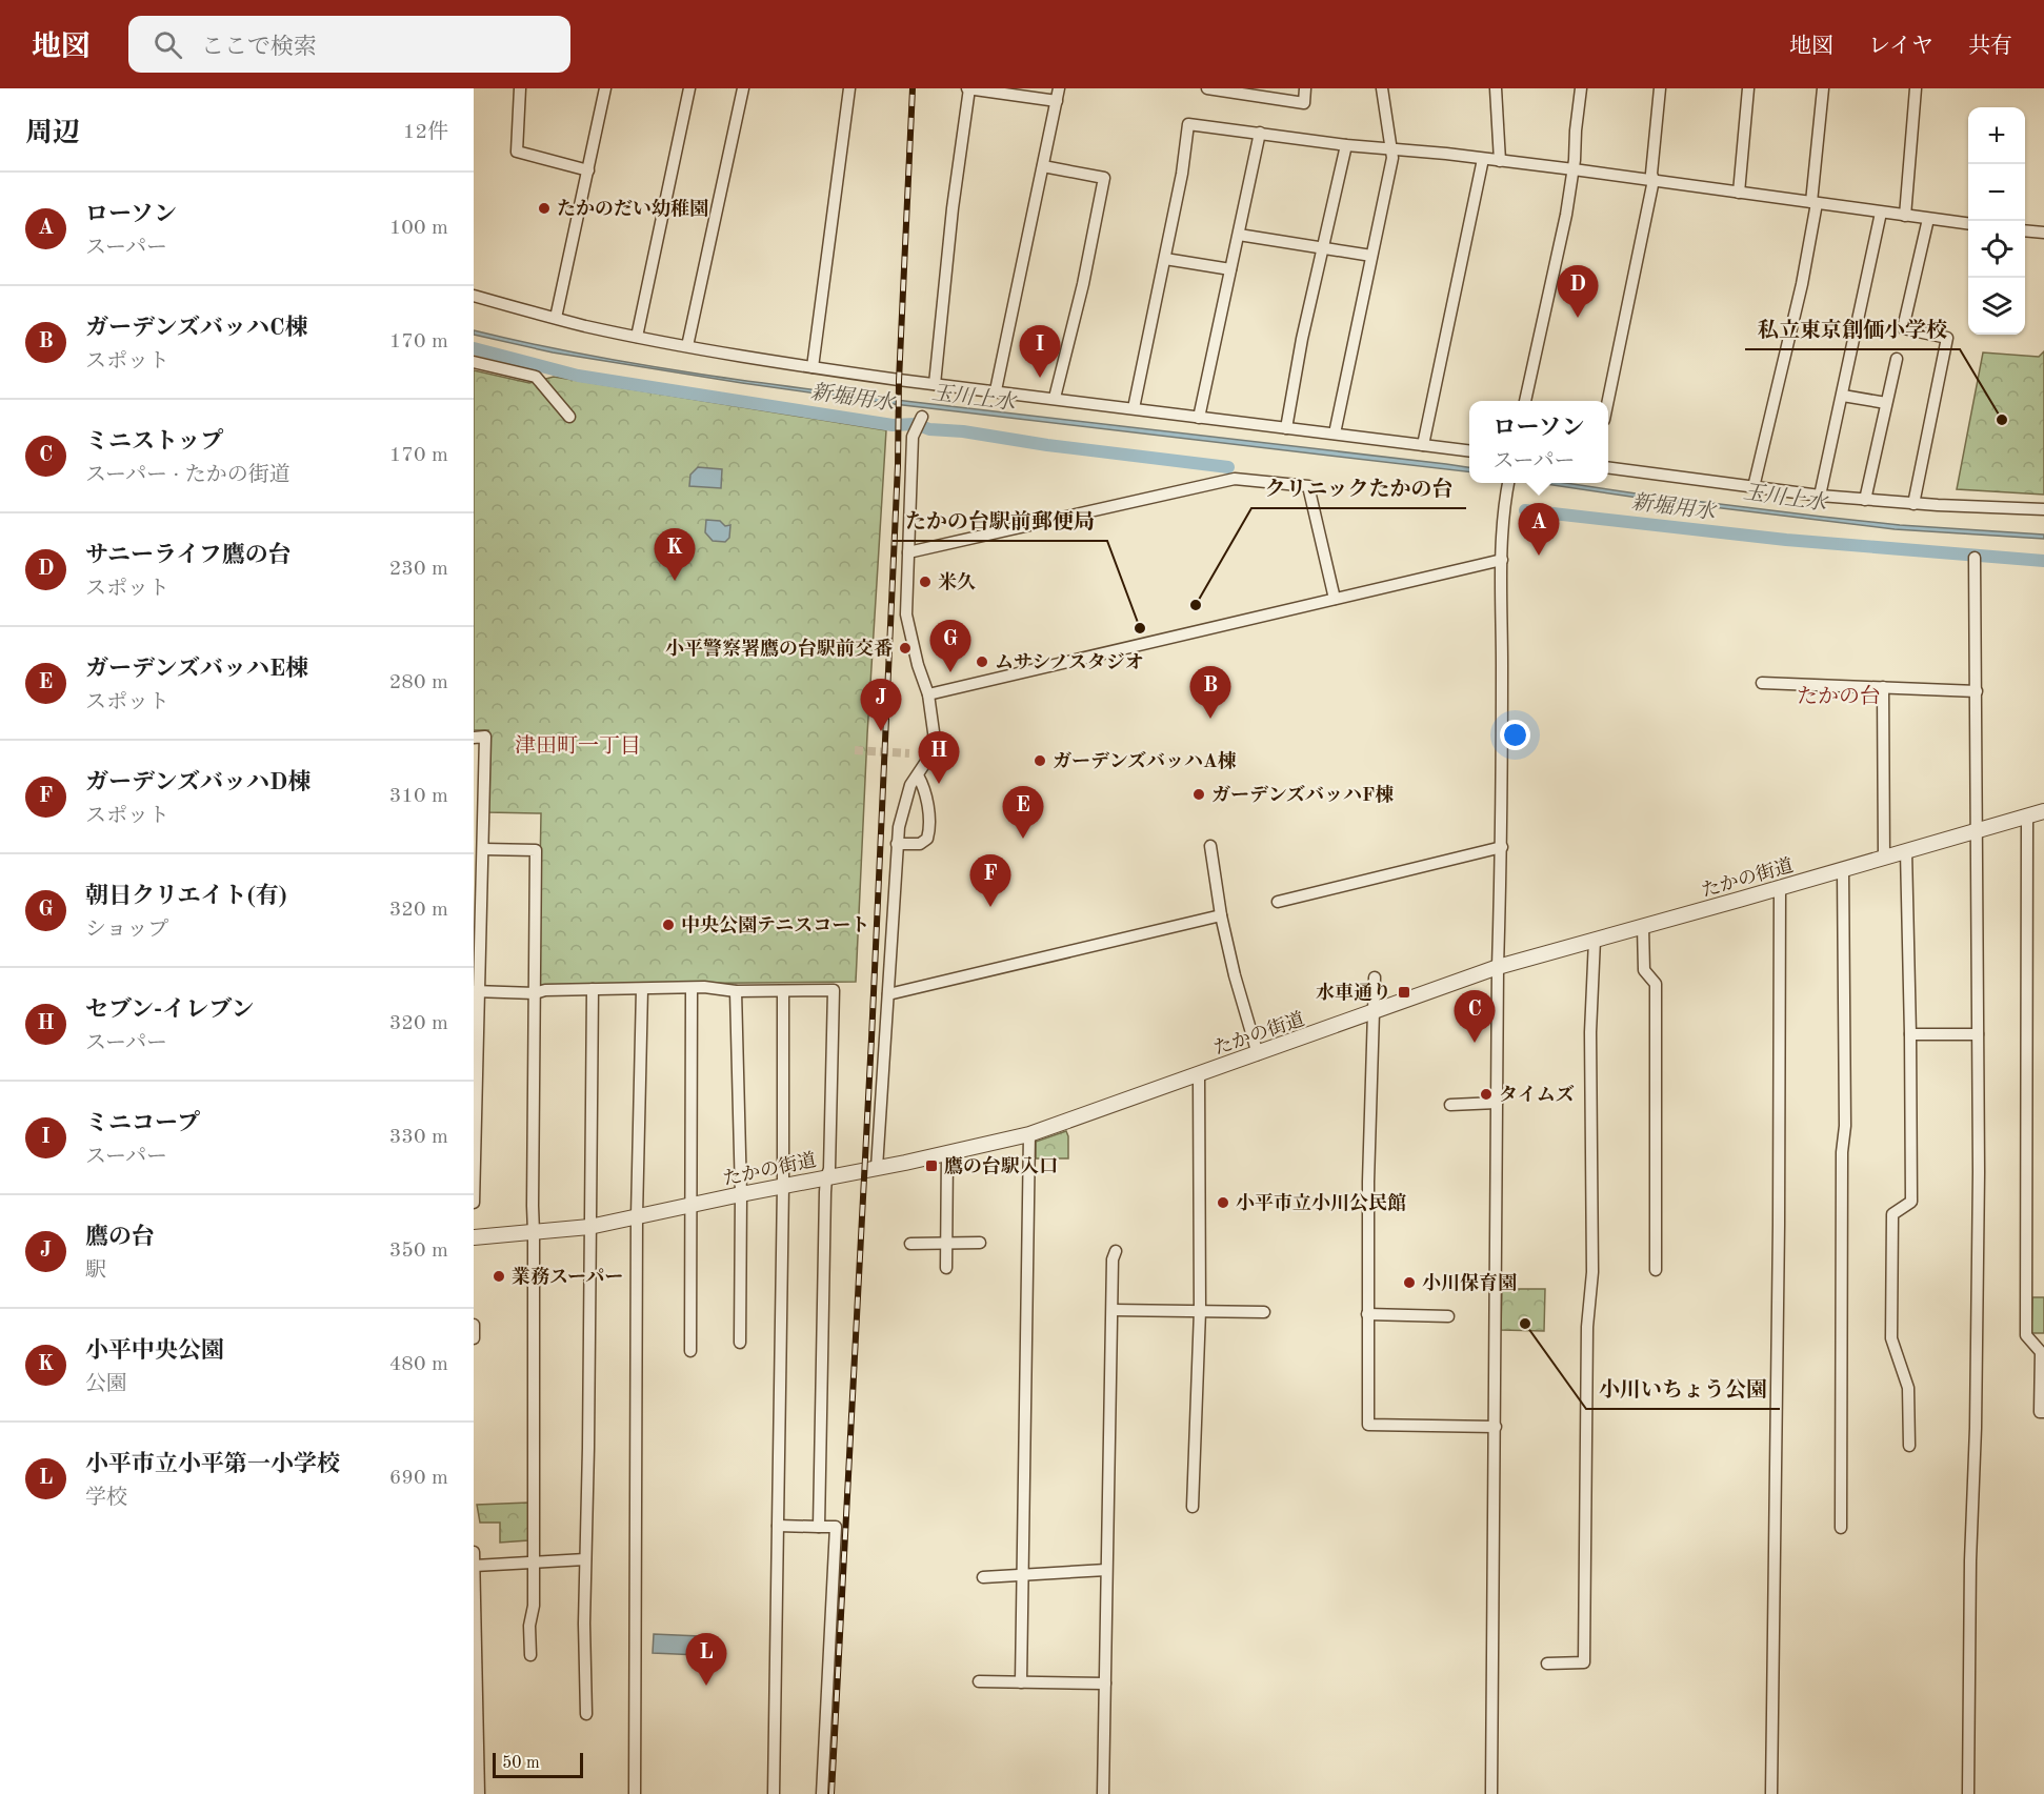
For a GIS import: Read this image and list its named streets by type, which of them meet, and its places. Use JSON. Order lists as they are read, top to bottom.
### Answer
{
  "streets": {
    "street": ["たかの街道"]
  },
  "districts": ["たかの台", "津田町一丁目"],
  "water": ["新堀用水", "玉川上水"],
  "places": {
    "other": [
      "たかのだい幼稚園",
      "私立東京創価小学校",
      "米久",
      "クリニックたかの台",
      "たかの台駅前郵便局",
      "小平警察署鷹の台駅前交番",
      "ムサシノスタジオ",
      "ガーデンズバッハA棟",
      "ガーデンズバッハF棟",
      "中央公園テニスコート",
      "タイムズ",
      "小平市立小川公民館",
      "業務スーパー",
      "小川保育園",
      "小川いちょう公園"
    ],
    "transit": ["水車通り", "鷹の台駅入口"]
  },
  "scale_bar": "50 m",
  "page": {
    "header": "地図",
    "search": "ここで検索",
    "nav": ["地図", "レイヤ", "共有"],
    "heading": ["周辺", "12件"],
    "map_buttons": ["+", "−"],
    "list": [
      {
        "mark": "A",
        "name": "ローソン",
        "note": "スーパー",
        "value": "100 m"
      },
      {
        "mark": "B",
        "name": "ガーデンズバッハC棟",
        "note": "スポット",
        "value": "170 m"
      },
      {
        "mark": "C",
        "name": "ミニストップ",
        "note": "スーパー · たかの街道",
        "value": "170 m"
      },
      {
        "mark": "D",
        "name": "サニーライフ鷹の台",
        "note": "スポット",
        "value": "230 m"
      },
      {
        "mark": "E",
        "name": "ガーデンズバッハE棟",
        "note": "スポット",
        "value": "280 m"
      },
      {
        "mark": "F",
        "name": "ガーデンズバッハD棟",
        "note": "スポット",
        "value": "310 m"
      },
      {
        "mark": "G",
        "name": "朝日クリエイト(有)",
        "note": "ショップ",
        "value": "320 m"
      },
      {
        "mark": "H",
        "name": "セブン-イレブン",
        "note": "スーパー",
        "value": "320 m"
      },
      {
        "mark": "I",
        "name": "ミニコープ",
        "note": "スーパー",
        "value": "330 m"
      },
      {
        "mark": "J",
        "name": "鷹の台",
        "note": "駅",
        "value": "350 m"
      },
      {
        "mark": "K",
        "name": "小平中央公園",
        "note": "公園",
        "value": "480 m"
      },
      {
        "mark": "L",
        "name": "小平市立小平第一小学校",
        "note": "学校",
        "value": "690 m"
      }
    ],
    "pins": [
      "D",
      "I",
      "A",
      "K",
      "G",
      "B",
      "J",
      "H",
      "E",
      "F",
      "C",
      "L"
    ],
    "popup": ["ローソン", "スーパー"],
    "scale": "50 m"
  }
}
